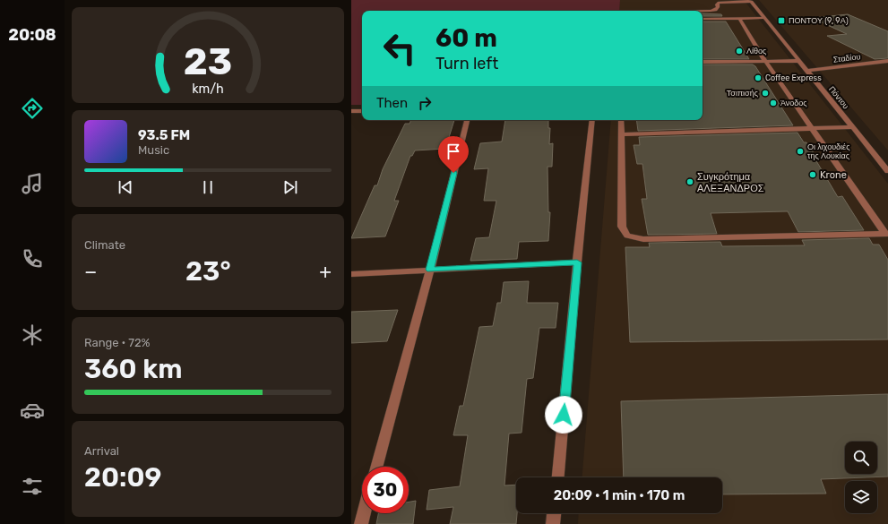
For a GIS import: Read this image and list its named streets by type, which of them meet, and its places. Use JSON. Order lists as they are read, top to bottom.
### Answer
{
  "streets": {
    "street": ["Σταδίου", "Πόντου"]
  },
  "crossings": [
    ["Σταδίου", "Πόντου"]
  ],
  "places": {
    "transit": ["ΠΟΝΤΟΥ (9, 9Α)"],
    "other": [
      "Λίθος",
      "Coffee Express",
      "Τσιπισής",
      "Άνοδος",
      "Οι λιχουδιές της Λουκίας",
      "Krone",
      "Συγκρότημα ΑΛΕΞΑΝΔΡΟΣ"
    ]
  },
  "page": {
    "tabs": "20:08",
    "turn": ["60 m", "Turn left"],
    "then": "Then",
    "song": ["93.5 FM", "Music"],
    "tile": [
      "Climate",
      ["Range · 72%", "360 km"],
      ["Arrival", "20:09"]
    ],
    "heat": ["−", "23°", "+"],
    "limit": "30",
    "trip": "20:09 · 1 min · 170 m",
    "gauge": ["23", "km/h"]
  }
}
